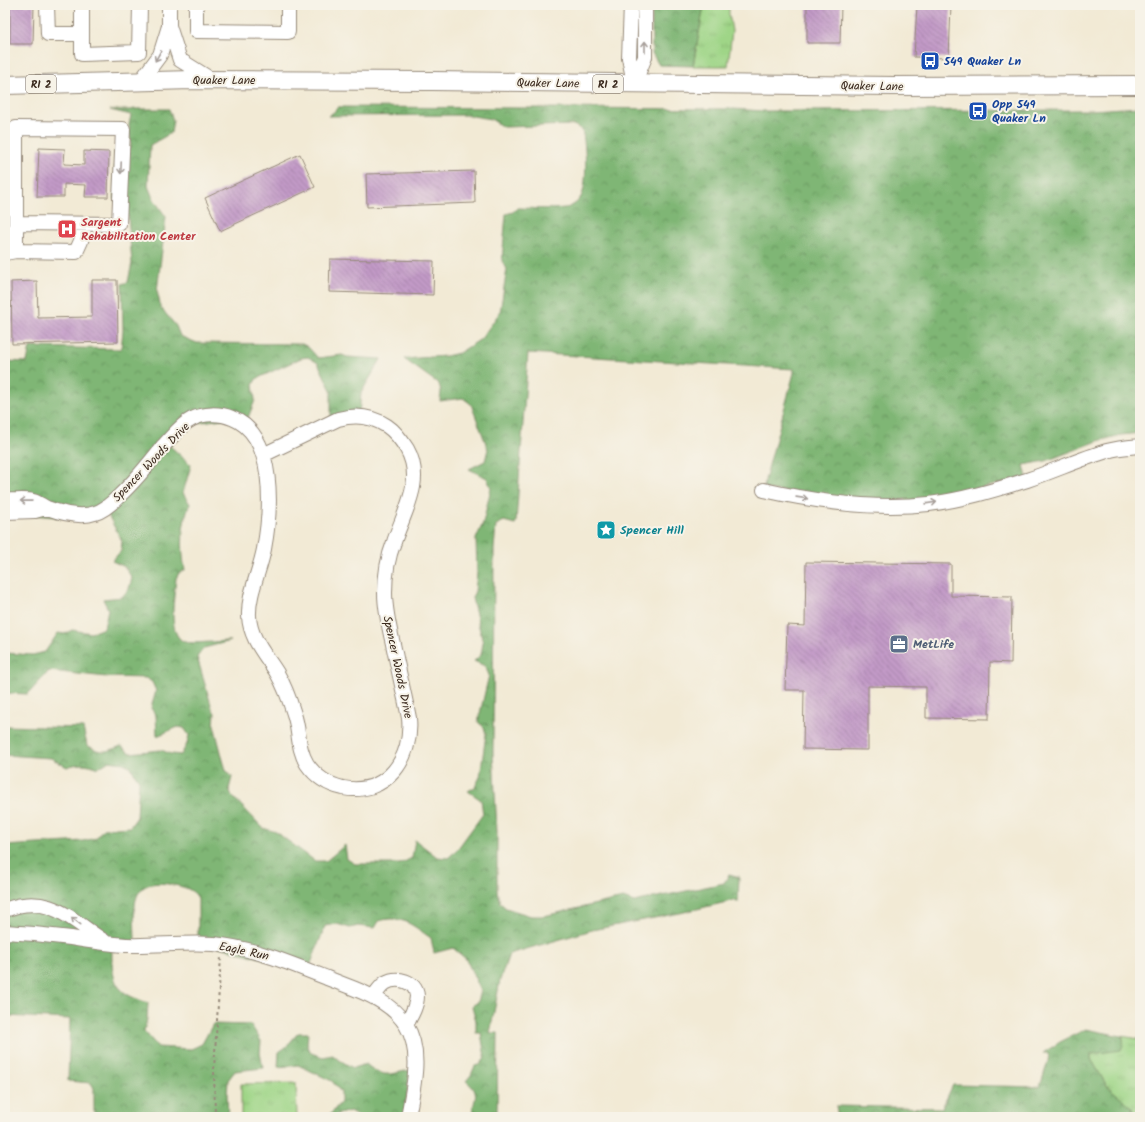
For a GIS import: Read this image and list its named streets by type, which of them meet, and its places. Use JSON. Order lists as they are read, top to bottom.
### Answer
{
  "streets": {
    "main road": ["Quaker Lane", "RI 2"],
    "street": ["Spencer Woods Drive", "Eagle Run"]
  },
  "places": {
    "bus stop": ["549 Quaker Ln", "Opp 549 Quaker Ln"],
    "hospital": ["Sargent Rehabilitation Center"],
    "place": ["Spencer Hill"],
    "office": ["MetLife"]
  }
}
